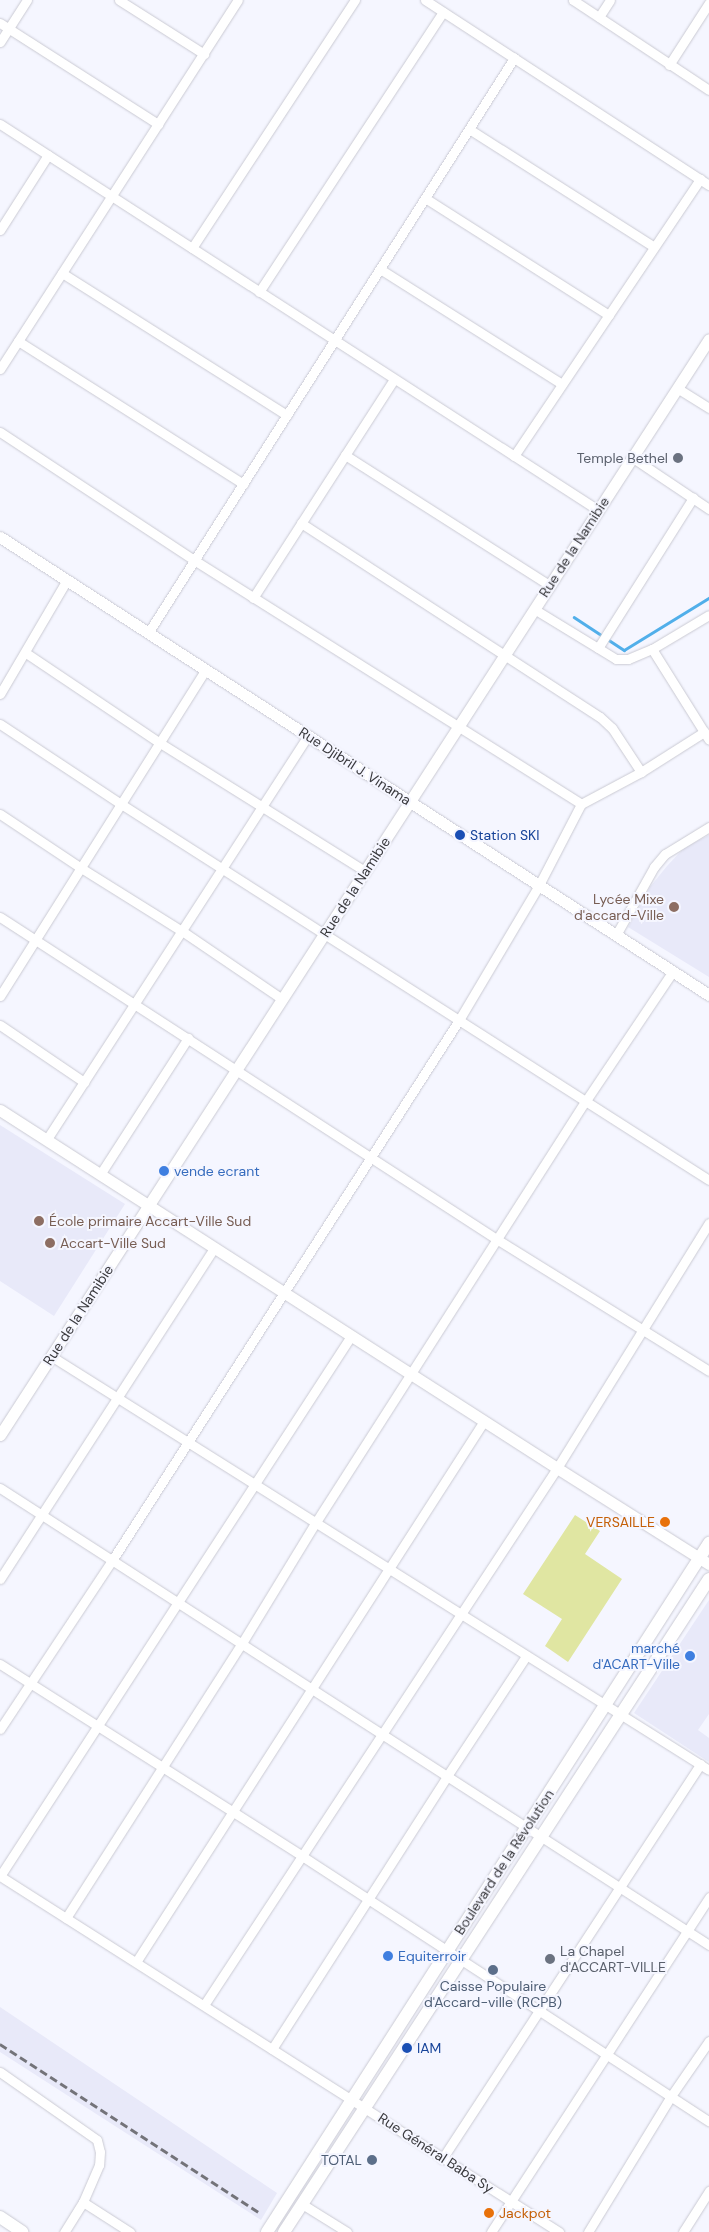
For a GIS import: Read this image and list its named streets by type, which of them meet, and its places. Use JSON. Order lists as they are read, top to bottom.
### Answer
{
  "streets": {
    "main road": ["Boulevard de la Révolution"],
    "street": ["Rue de la Namibie", "Rue Djibril J. Vinama", "Rue Général Baba Sy"]
  },
  "crossings": [
    ["Rue de la Namibie", "Rue Djibril J. Vinama"],
    ["Boulevard de la Révolution", "Rue Général Baba Sy"]
  ],
  "places": [
    "Temple Bethel",
    "Station SKI",
    "Lycée Mixe d'accard-Ville",
    "vende ecrant",
    "École primaire Accart-Ville Sud",
    "Accart-Ville Sud",
    "VERSAILLE",
    "marché d'ACART-Ville",
    "Equiterroir",
    "La Chapel d'ACCART-VILLE",
    "Caisse Populaire d'Accard-ville (RCPB)",
    "IAM",
    "TOTAL",
    "Jackpot"
  ]
}
